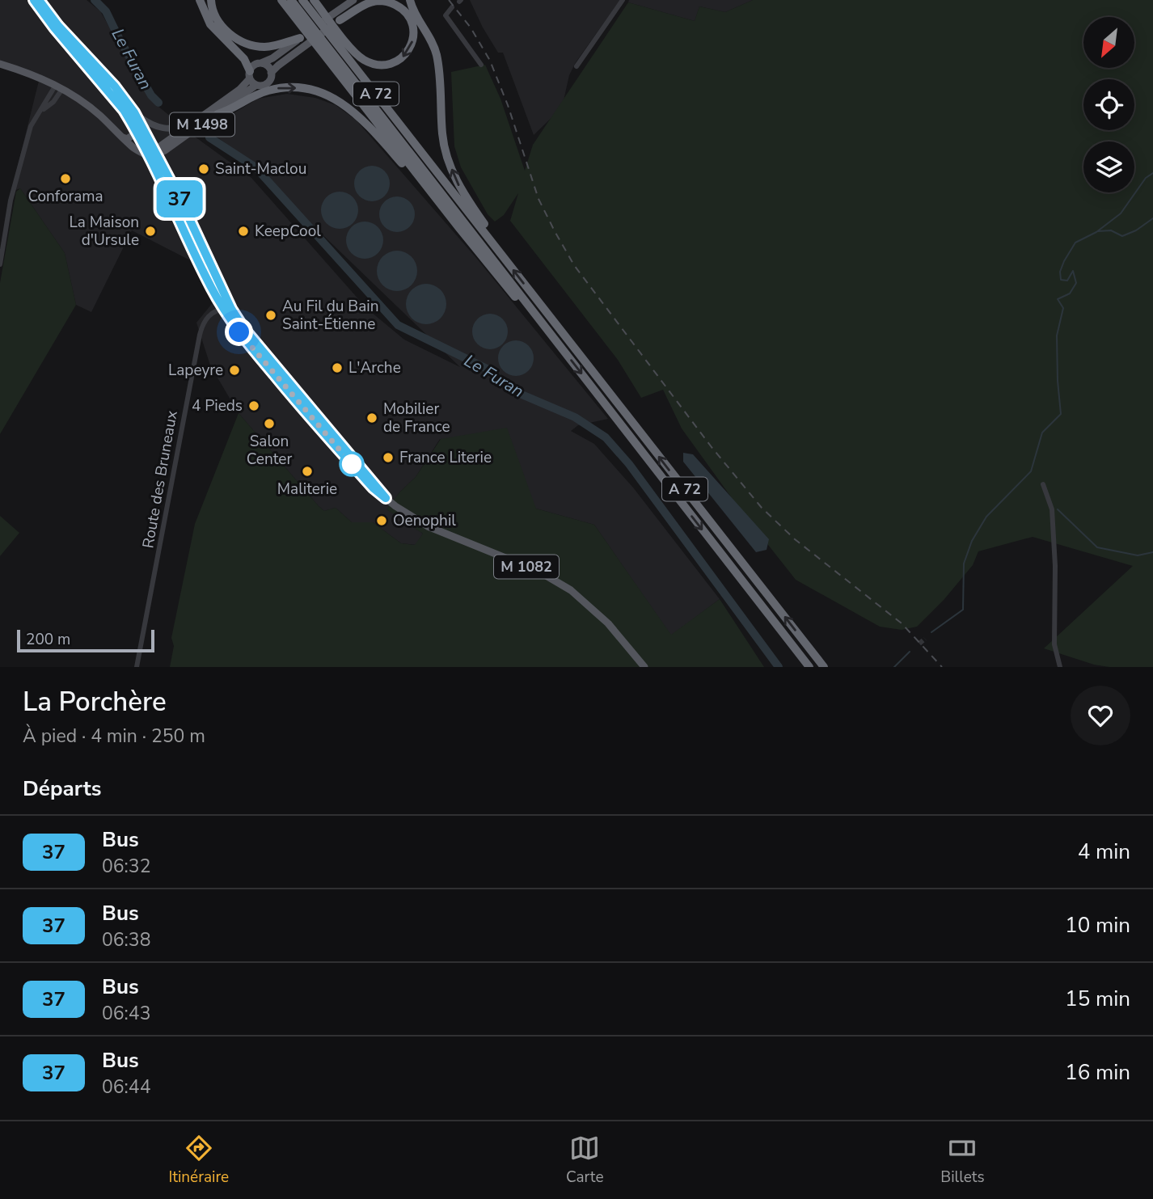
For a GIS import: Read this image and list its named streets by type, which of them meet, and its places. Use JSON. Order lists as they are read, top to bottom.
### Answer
{
  "streets": {
    "highway": ["A 72"],
    "main road": ["M 1498", "M 1082"],
    "street": ["Route des Bruneaux"]
  },
  "crossings": [
    ["M 1498", "M 1082"],
    ["Route des Bruneaux", "M 1082"]
  ],
  "water": ["Le Furan"],
  "places": [
    "Saint-Maclou",
    "Conforama",
    "La Maison d'Ursule",
    "KeepCool",
    "Au Fil du Bain Saint-Étienne",
    "L'Arche",
    "Lapeyre",
    "4 Pieds",
    "Mobilier de France",
    "Salon Center",
    "France Literie",
    "Maliterie",
    "Oenophil"
  ],
  "lines": ["bus line 37"],
  "scale_bar": "200 m",
  "north": "bottom left",
  "page": {
    "on_map": "37",
    "scale": "200 m",
    "heading": [
      ["La Porchère", "À pied · 4 min · 250 m"],
      "Départs"
    ],
    "list": [
      {
        "mark": "37",
        "name": "Bus",
        "note": "06:32",
        "value": "4 min"
      },
      {
        "mark": "37",
        "name": "Bus",
        "note": "06:38",
        "value": "10 min"
      },
      {
        "mark": "37",
        "name": "Bus",
        "note": "06:43",
        "value": "15 min"
      },
      {
        "mark": "37",
        "name": "Bus",
        "note": "06:44",
        "value": "16 min"
      }
    ],
    "tabs": ["Itinéraire", "Carte", "Billets"]
  }
}
